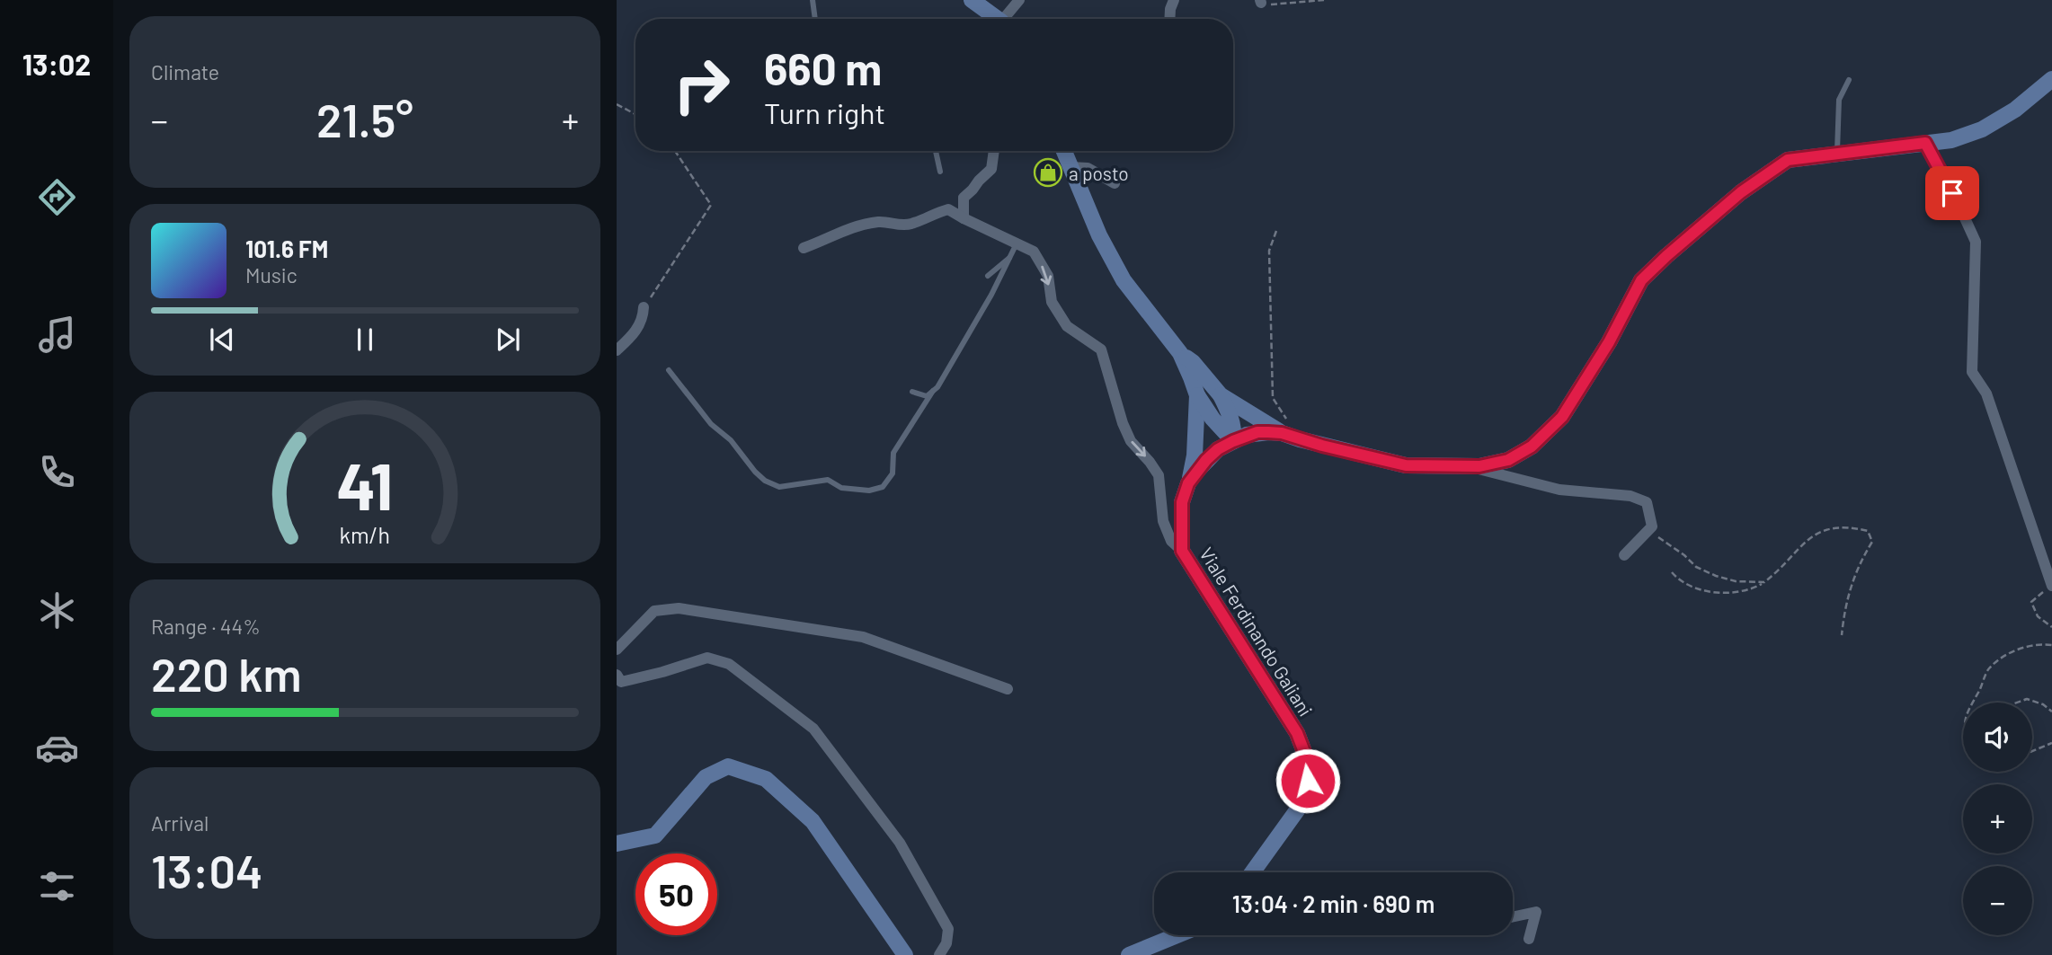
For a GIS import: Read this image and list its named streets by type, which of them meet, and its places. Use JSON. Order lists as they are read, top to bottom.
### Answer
{
  "streets": {
    "main road": ["Viale Ferdinando Galiani"]
  },
  "places": {
    "shop": ["a posto"]
  },
  "page": {
    "tabs": "13:02",
    "tile": [
      "Climate",
      ["Range · 44%", "220 km"],
      ["Arrival", "13:04"]
    ],
    "turn": ["660 m", "Turn right"],
    "heat": ["−", "21.5°", "+"],
    "song": ["101.6 FM", "Music"],
    "map_buttons": ["+", "−"],
    "limit": "50",
    "trip": "13:04 · 2 min · 690 m",
    "gauge": ["41", "km/h"]
  }
}
